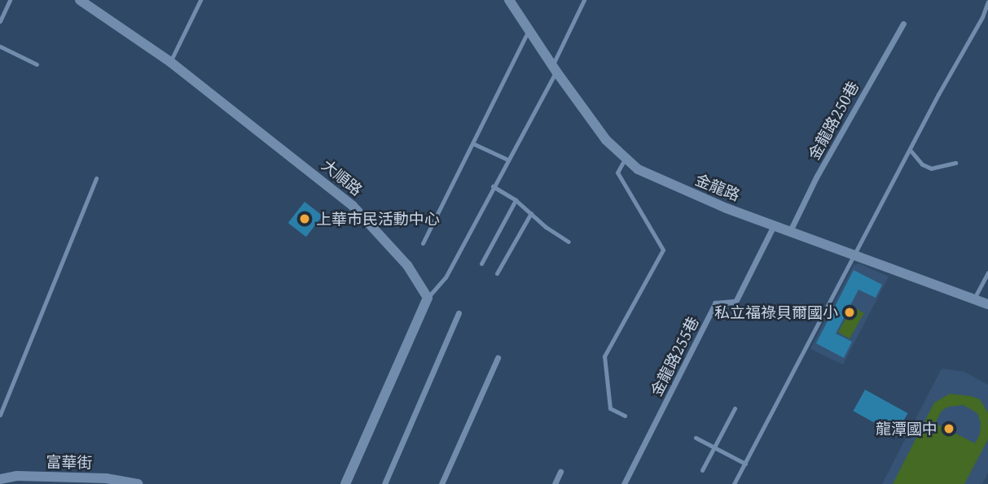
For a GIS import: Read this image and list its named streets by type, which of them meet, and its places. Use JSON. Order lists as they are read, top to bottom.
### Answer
{
  "streets": {
    "street": [
      "金龍路250巷",
      "大順路",
      "金龍路",
      "金龍路255巷",
      "富華街"
    ]
  },
  "crossings": [
    ["金龍路250巷", "金龍路"],
    ["金龍路", "金龍路255巷"]
  ],
  "places": ["上華市民活動中心", "私立福祿貝爾國小", "龍潭國中"]
}
